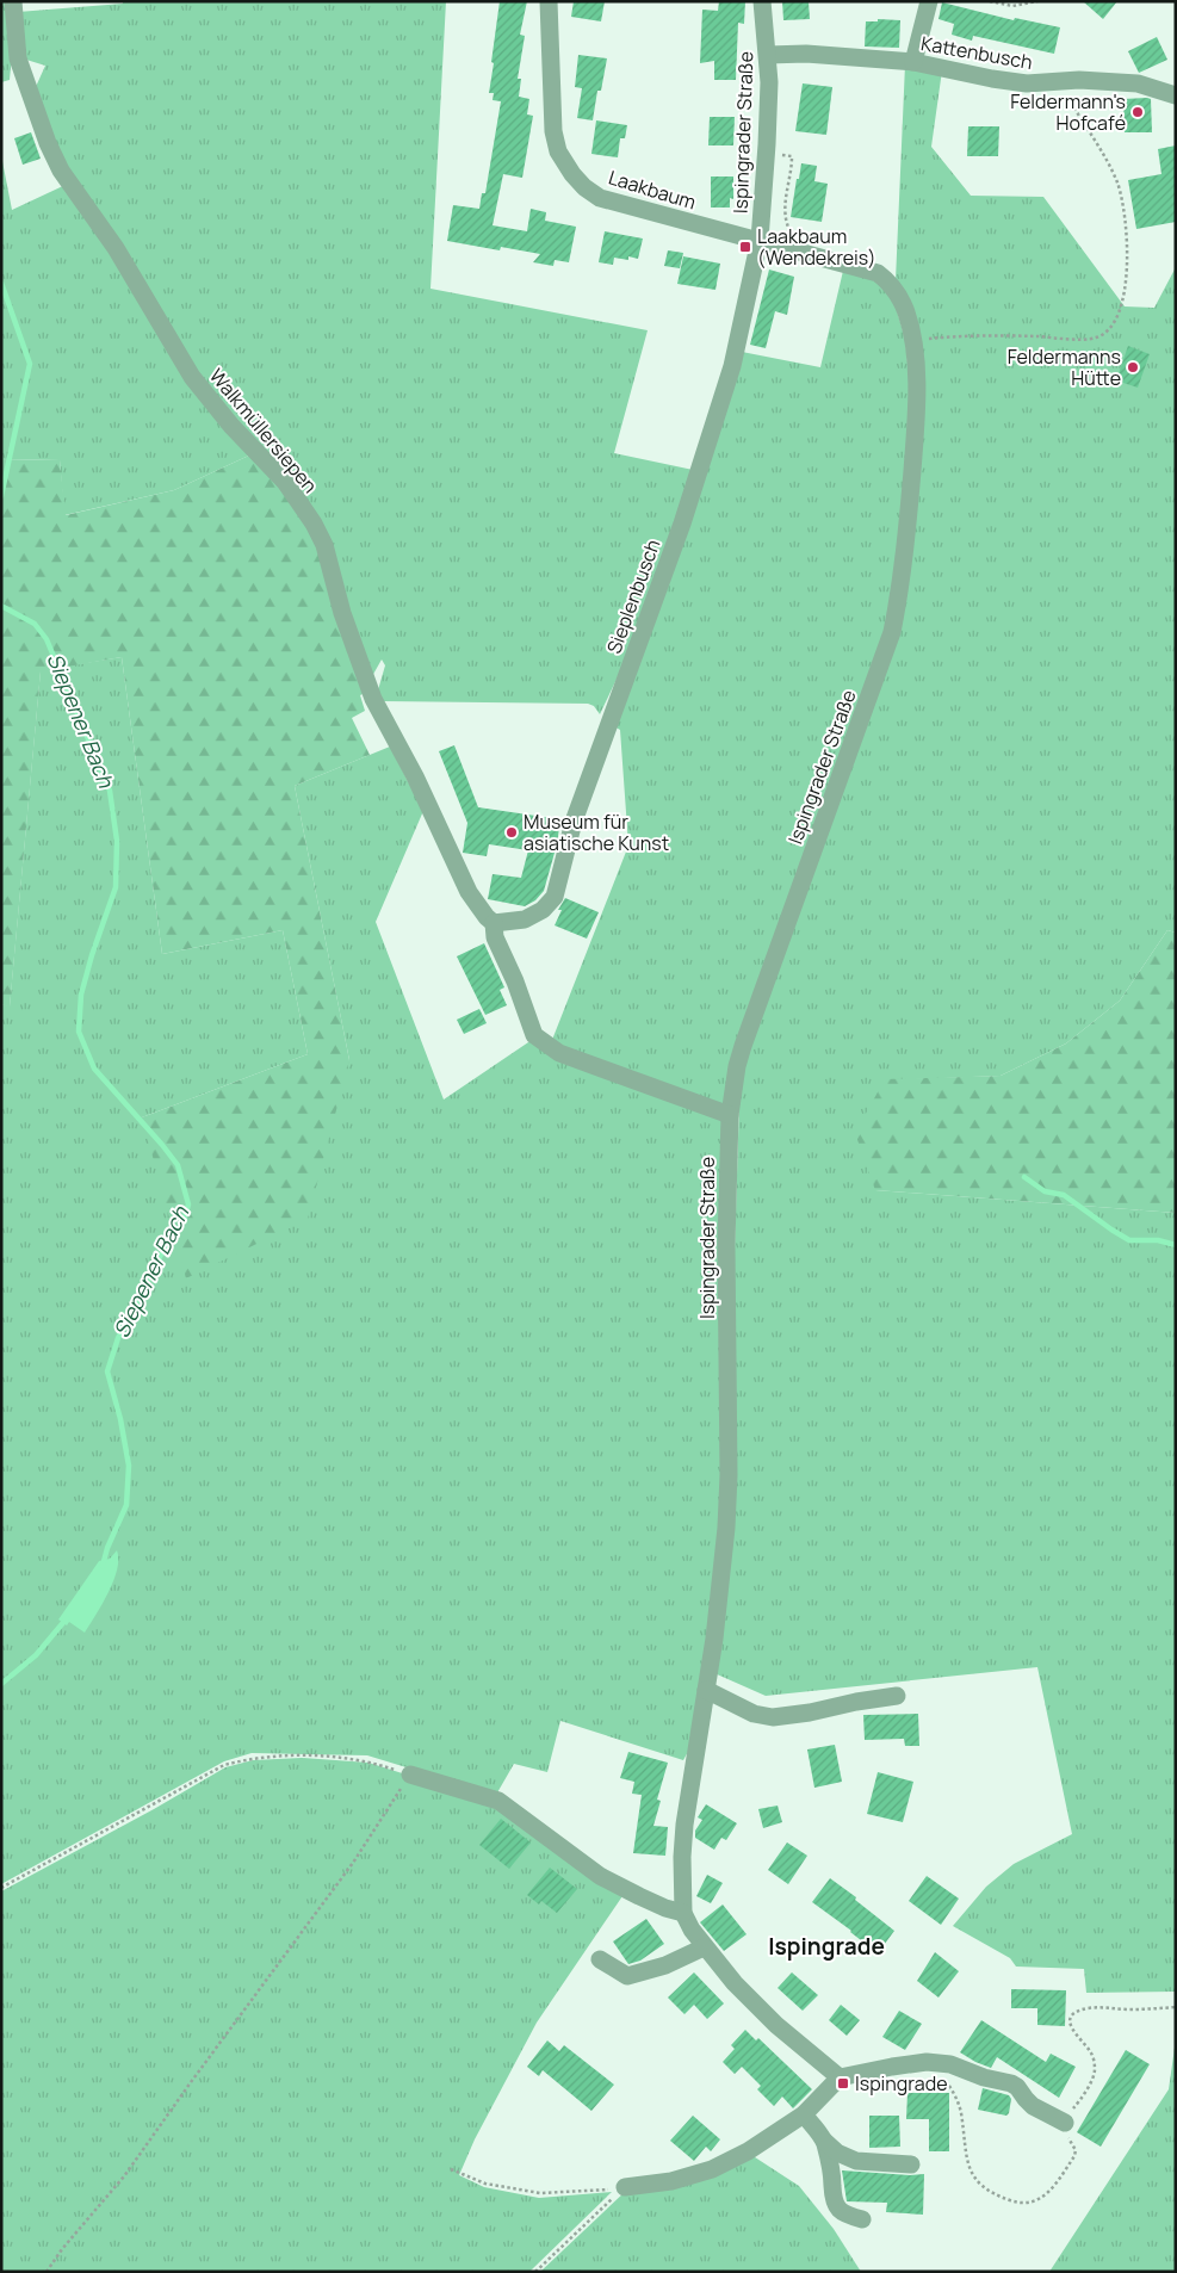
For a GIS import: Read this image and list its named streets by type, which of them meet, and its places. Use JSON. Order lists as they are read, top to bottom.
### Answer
{
  "streets": {
    "street": [
      "Kattenbusch",
      "Ispingrader Straße",
      "Laakbaum",
      "Walkmüllersiepen",
      "Sieplenbusch"
    ]
  },
  "crossings": [
    ["Kattenbusch", "Ispingrader Straße"],
    ["Ispingrader Straße", "Laakbaum"],
    ["Ispingrader Straße", "Sieplenbusch"],
    ["Laakbaum", "Sieplenbusch"],
    ["Walkmüllersiepen", "Sieplenbusch"]
  ],
  "districts": ["Ispingrade"],
  "water": ["Siepener Bach"],
  "places": {
    "other": ["Feldermann's Hofcafé", "Feldermanns Hütte", "Museum für asiatische Kunst"],
    "transit": ["Laakbaum (Wendekreis)", "Ispingrade"]
  }
}
